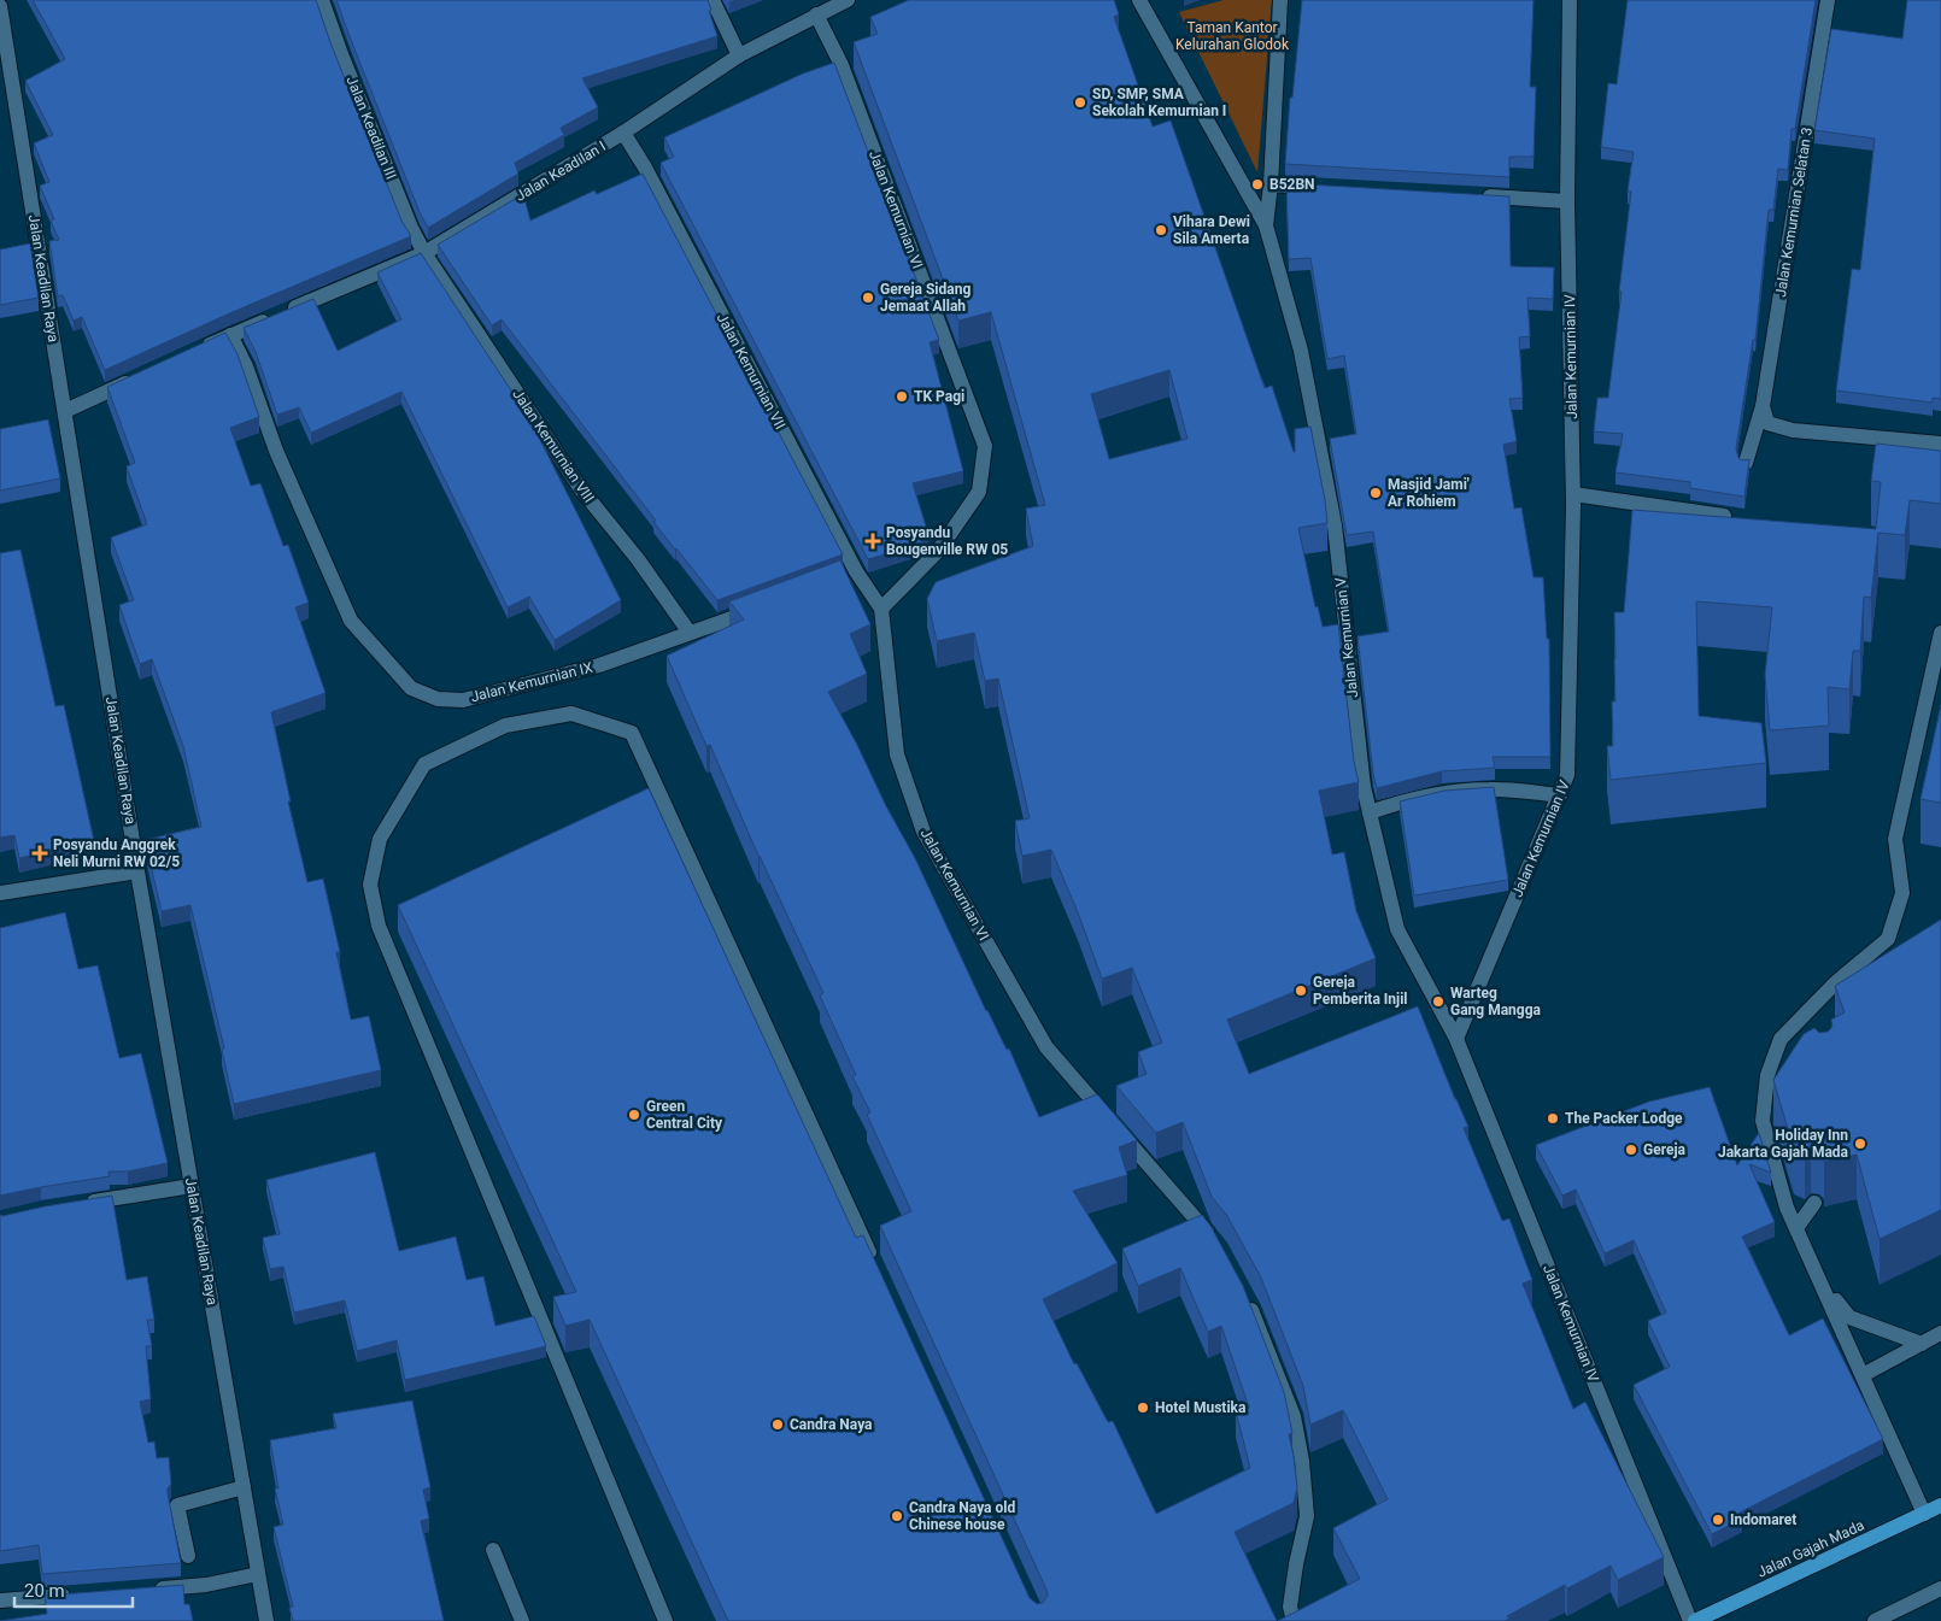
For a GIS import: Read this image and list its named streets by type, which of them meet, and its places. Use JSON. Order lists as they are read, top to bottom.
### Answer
{
  "streets": {
    "main road": ["Jalan Gajah Mada"],
    "street": [
      "Jalan Keadilan III",
      "Jalan Keadilan I",
      "Jalan Kemurnian VI",
      "Jalan Kemurnian Selatan 3",
      "Jalan Keadilan Raya",
      "Jalan Kemurnian IV",
      "Jalan Kemurnian VII",
      "Jalan Kemurnian VIII",
      "Jalan Kemurnian V",
      "Jalan Kemurnian IX"
    ]
  },
  "crossings": [
    ["Jalan Keadilan III", "Jalan Keadilan I"],
    ["Jalan Keadilan III", "Jalan Kemurnian VIII"],
    ["Jalan Keadilan I", "Jalan Kemurnian VI"],
    ["Jalan Keadilan I", "Jalan Kemurnian VII"],
    ["Jalan Keadilan I", "Jalan Kemurnian VIII"],
    ["Jalan Keadilan I", "Jalan Kemurnian IX"],
    ["Jalan Kemurnian VI", "Jalan Kemurnian VII"],
    ["Jalan Kemurnian IV", "Jalan Kemurnian V"],
    ["Jalan Kemurnian VIII", "Jalan Kemurnian IX"]
  ],
  "parks": ["Taman Kantor Kelurahan Glodok"],
  "places": {
    "other": [
      "SD, SMP, SMA Sekolah Kemurnian I",
      "B52BN",
      "Vihara Dewi Sila Amerta",
      "Gereja Sidang Jemaat Allah",
      "TK Pagi",
      "Masjid Jami' Ar Rohiem",
      "Gereja Pemberita Injil",
      "Warteg Gang Mangga",
      "Green Central City",
      "The Packer Lodge",
      "Holiday Inn Jakarta Gajah Mada",
      "Gereja",
      "Hotel Mustika",
      "Candra Naya",
      "Candra Naya old Chinese house",
      "Indomaret"
    ],
    "health": ["Posyandu Bougenville RW 05", "Posyandu Anggrek Neli Murni RW 02/5"]
  },
  "scale_bar": "20 m"
}
